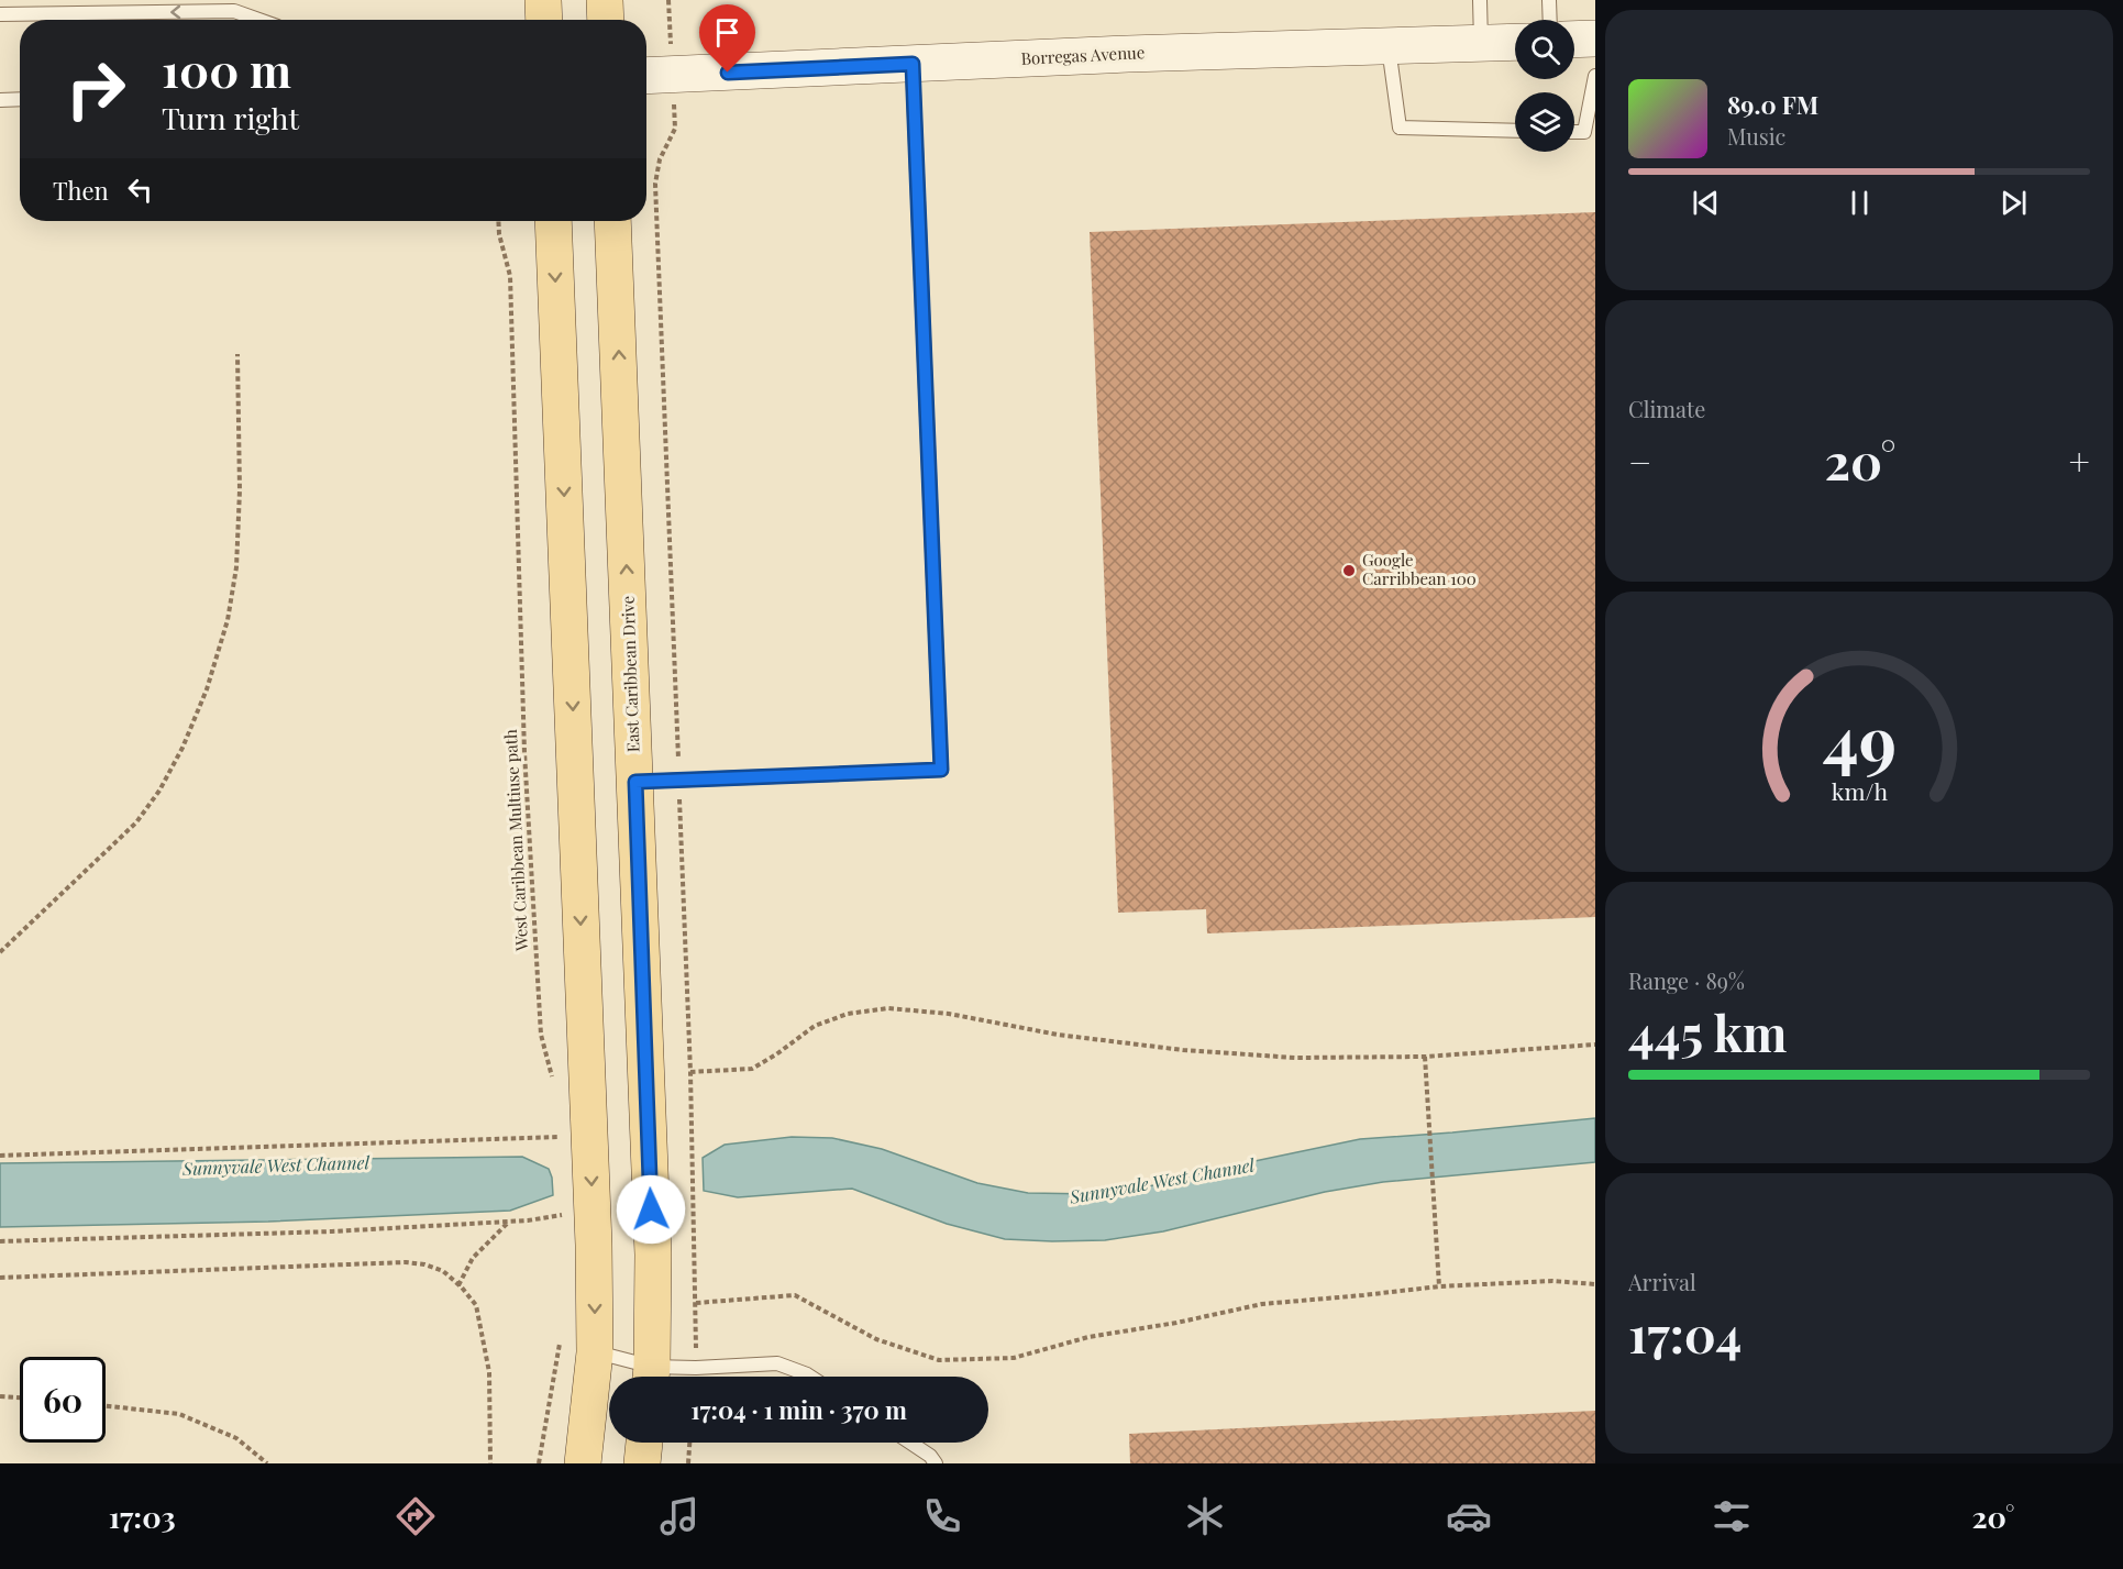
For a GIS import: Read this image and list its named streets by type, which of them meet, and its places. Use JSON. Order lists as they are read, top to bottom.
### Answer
{
  "streets": {
    "main road": ["East Caribbean Drive"],
    "street": ["Borregas Avenue"],
    "path": ["West Caribbean Multiuse path"]
  },
  "water": ["Sunnyvale West Channel"],
  "places": ["Google Carribbean 100"],
  "page": {
    "turn": ["100 m", "Turn right"],
    "song": ["89.0 FM", "Music"],
    "then": "Then",
    "tile": [
      "Climate",
      ["Range · 89%", "445 km"],
      ["Arrival", "17:04"]
    ],
    "heat": ["−", "20°", "+"],
    "limit": "60",
    "trip": "17:04 · 1 min · 370 m",
    "tabs": ["17:03", "20°"],
    "gauge": ["49", "km/h"]
  }
}
